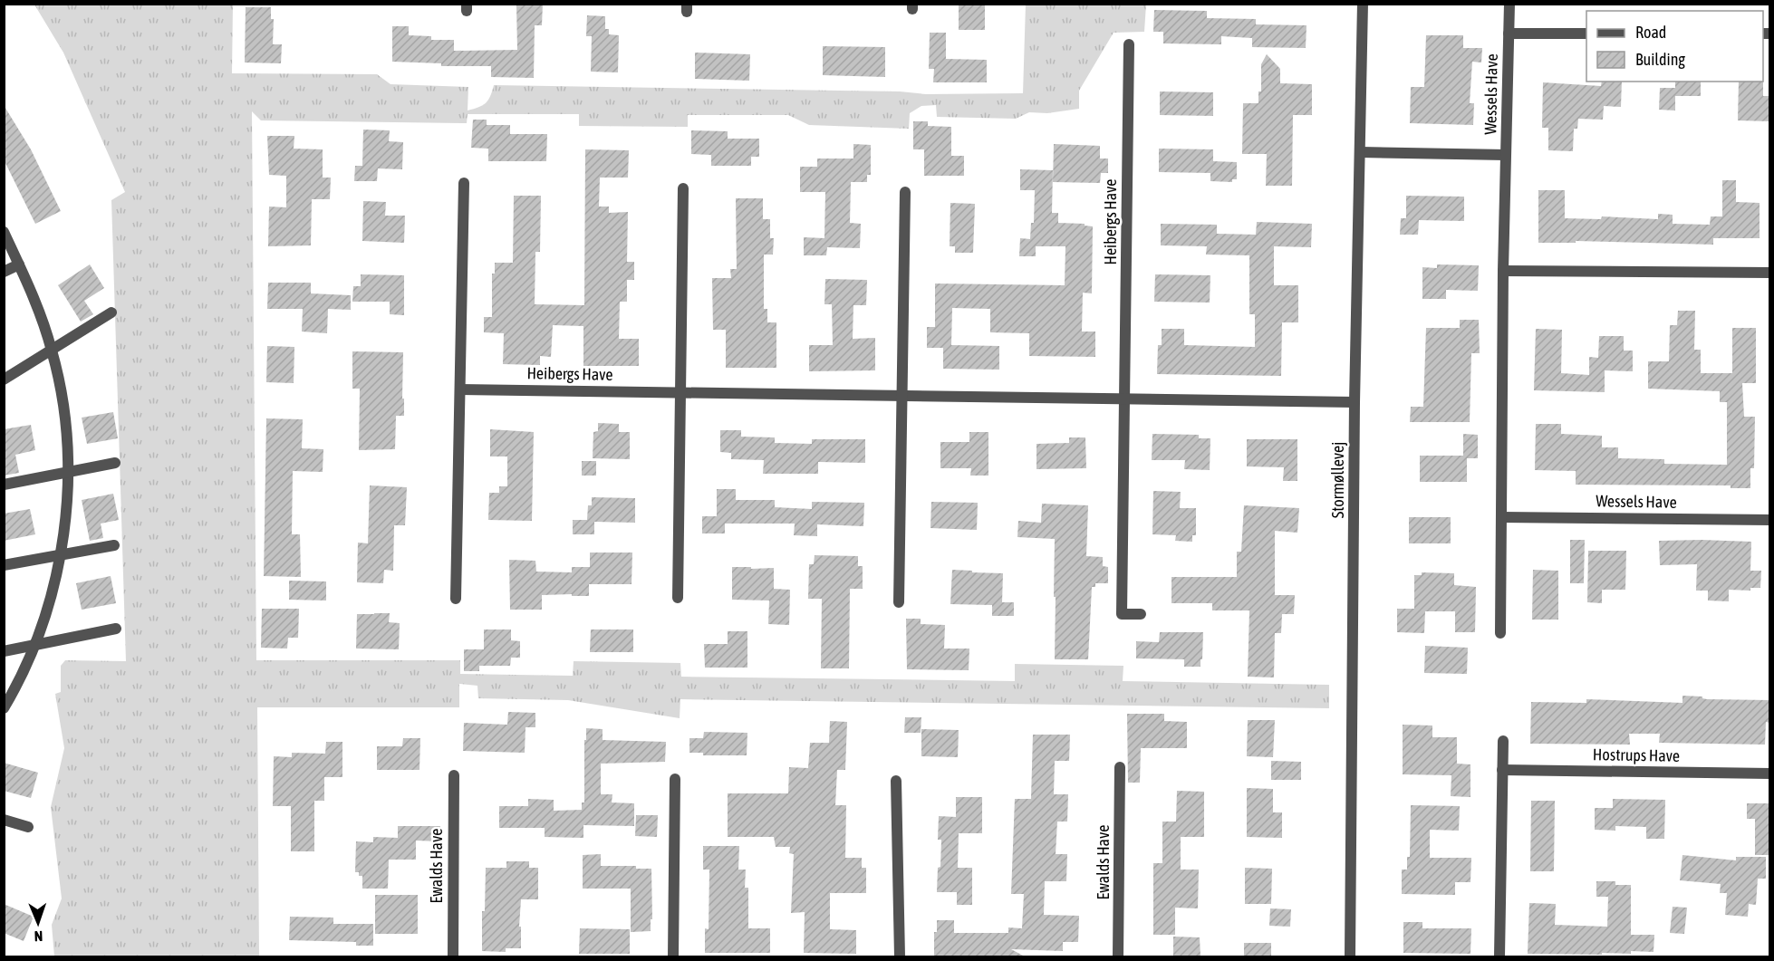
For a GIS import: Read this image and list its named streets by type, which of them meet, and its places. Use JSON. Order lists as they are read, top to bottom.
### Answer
{
  "streets": {
    "street": [
      "Wessels Have",
      "Heibergs Have",
      "Stormøllevej",
      "Hostrups Have",
      "Ewalds Have"
    ]
  },
  "crossings": [
    ["Wessels Have", "Stormøllevej"],
    ["Heibergs Have", "Stormøllevej"]
  ],
  "legend": ["Road", "Building"],
  "north": "bottom"
}
